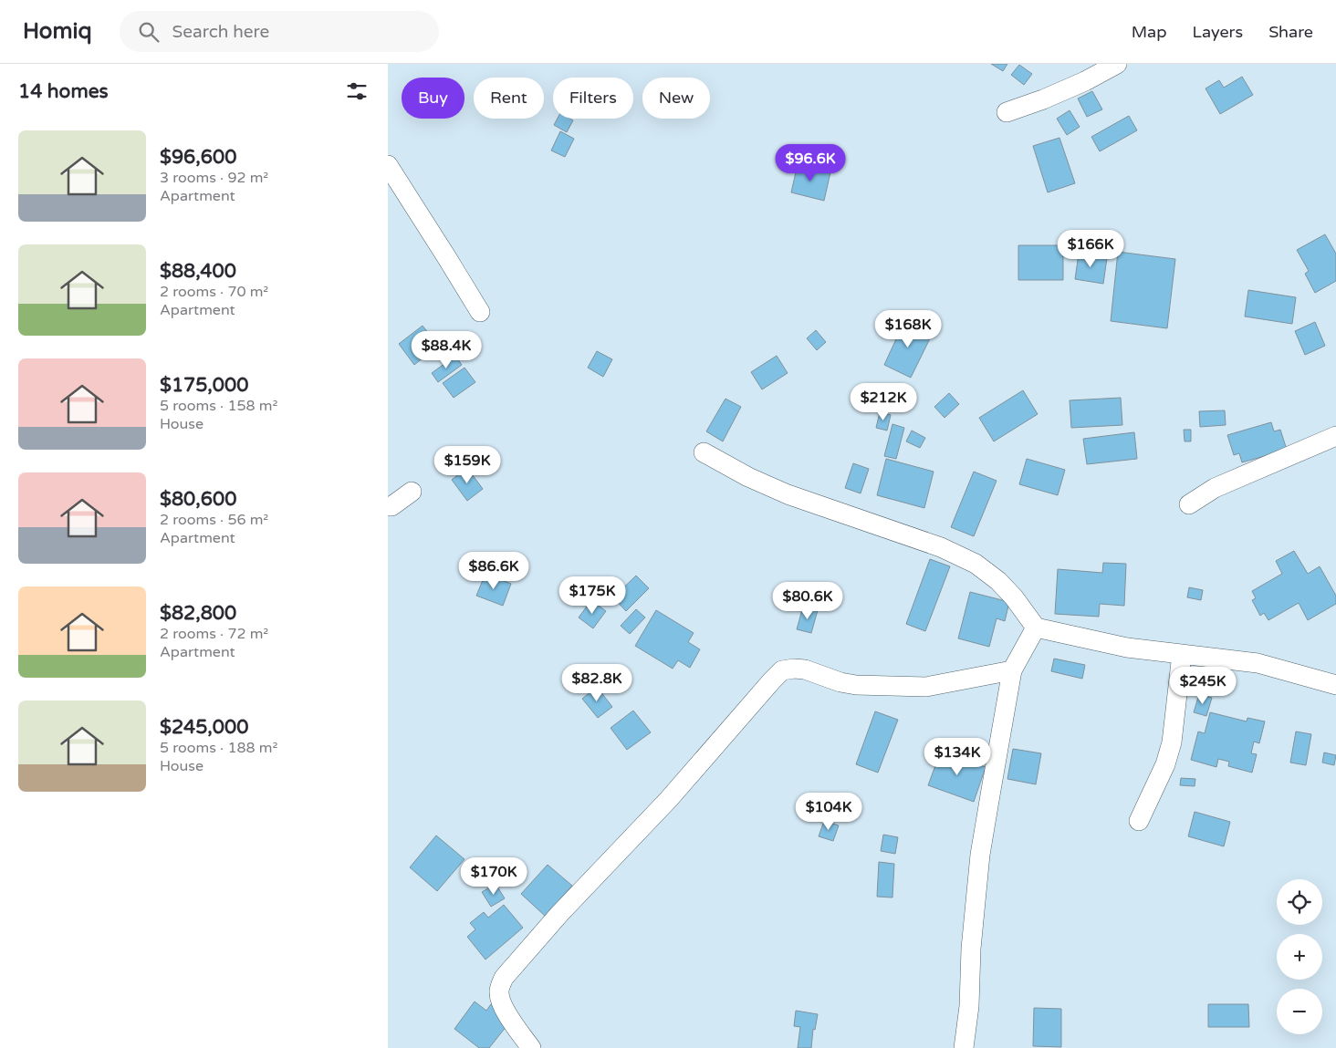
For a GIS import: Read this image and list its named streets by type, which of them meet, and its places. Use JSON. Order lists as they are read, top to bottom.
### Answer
{
  "page": {
    "header": "Homiq",
    "search": "Search here",
    "nav": ["Map", "Layers", "Share"],
    "heading": "14 homes",
    "chip": [
      "Buy",
      "Rent",
      "Filters",
      "New"
    ],
    "list": [
      {
        "name": "$96,600",
        "note": "3 rooms · 92 m² · Apartment"
      },
      {
        "name": "$88,400",
        "note": "2 rooms · 70 m² · Apartment"
      },
      {
        "name": "$175,000",
        "note": "5 rooms · 158 m² · House"
      },
      {
        "name": "$80,600",
        "note": "2 rooms · 56 m² · Apartment"
      },
      {
        "name": "$82,800",
        "note": "2 rooms · 72 m² · Apartment"
      },
      {
        "name": "$245,000",
        "note": "5 rooms · 188 m² · House"
      }
    ],
    "price": [
      "$96.6K",
      "$166K",
      "$168K",
      "$88.4K",
      "$212K",
      "$159K",
      "$86.6K",
      "$175K",
      "$80.6K",
      "$82.8K",
      "$245K",
      "$134K",
      "$104K",
      "$170K"
    ],
    "map_buttons": ["+", "−"]
  }
}
